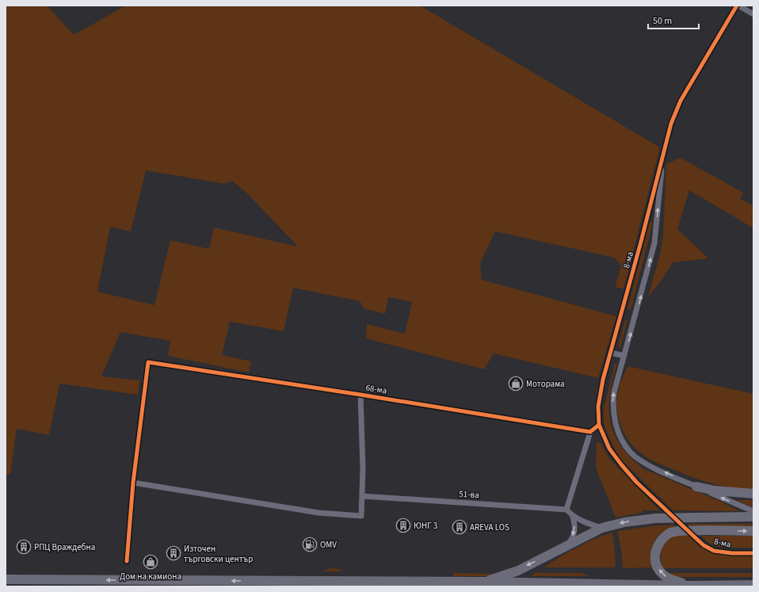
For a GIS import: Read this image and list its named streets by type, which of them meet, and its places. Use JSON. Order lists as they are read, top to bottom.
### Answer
{
  "streets": {
    "street": ["8-ма", "68-ма", "51-ва"]
  },
  "places": {
    "shop": ["Моторама", "Дом на камиона"],
    "building": [
      "ЮНГ 3",
      "AREVA LOS",
      "РПЦ Враждебна",
      "Източен търговски център"
    ],
    "fuel station": ["OMV"]
  },
  "scale_bar": "50 m"
}
